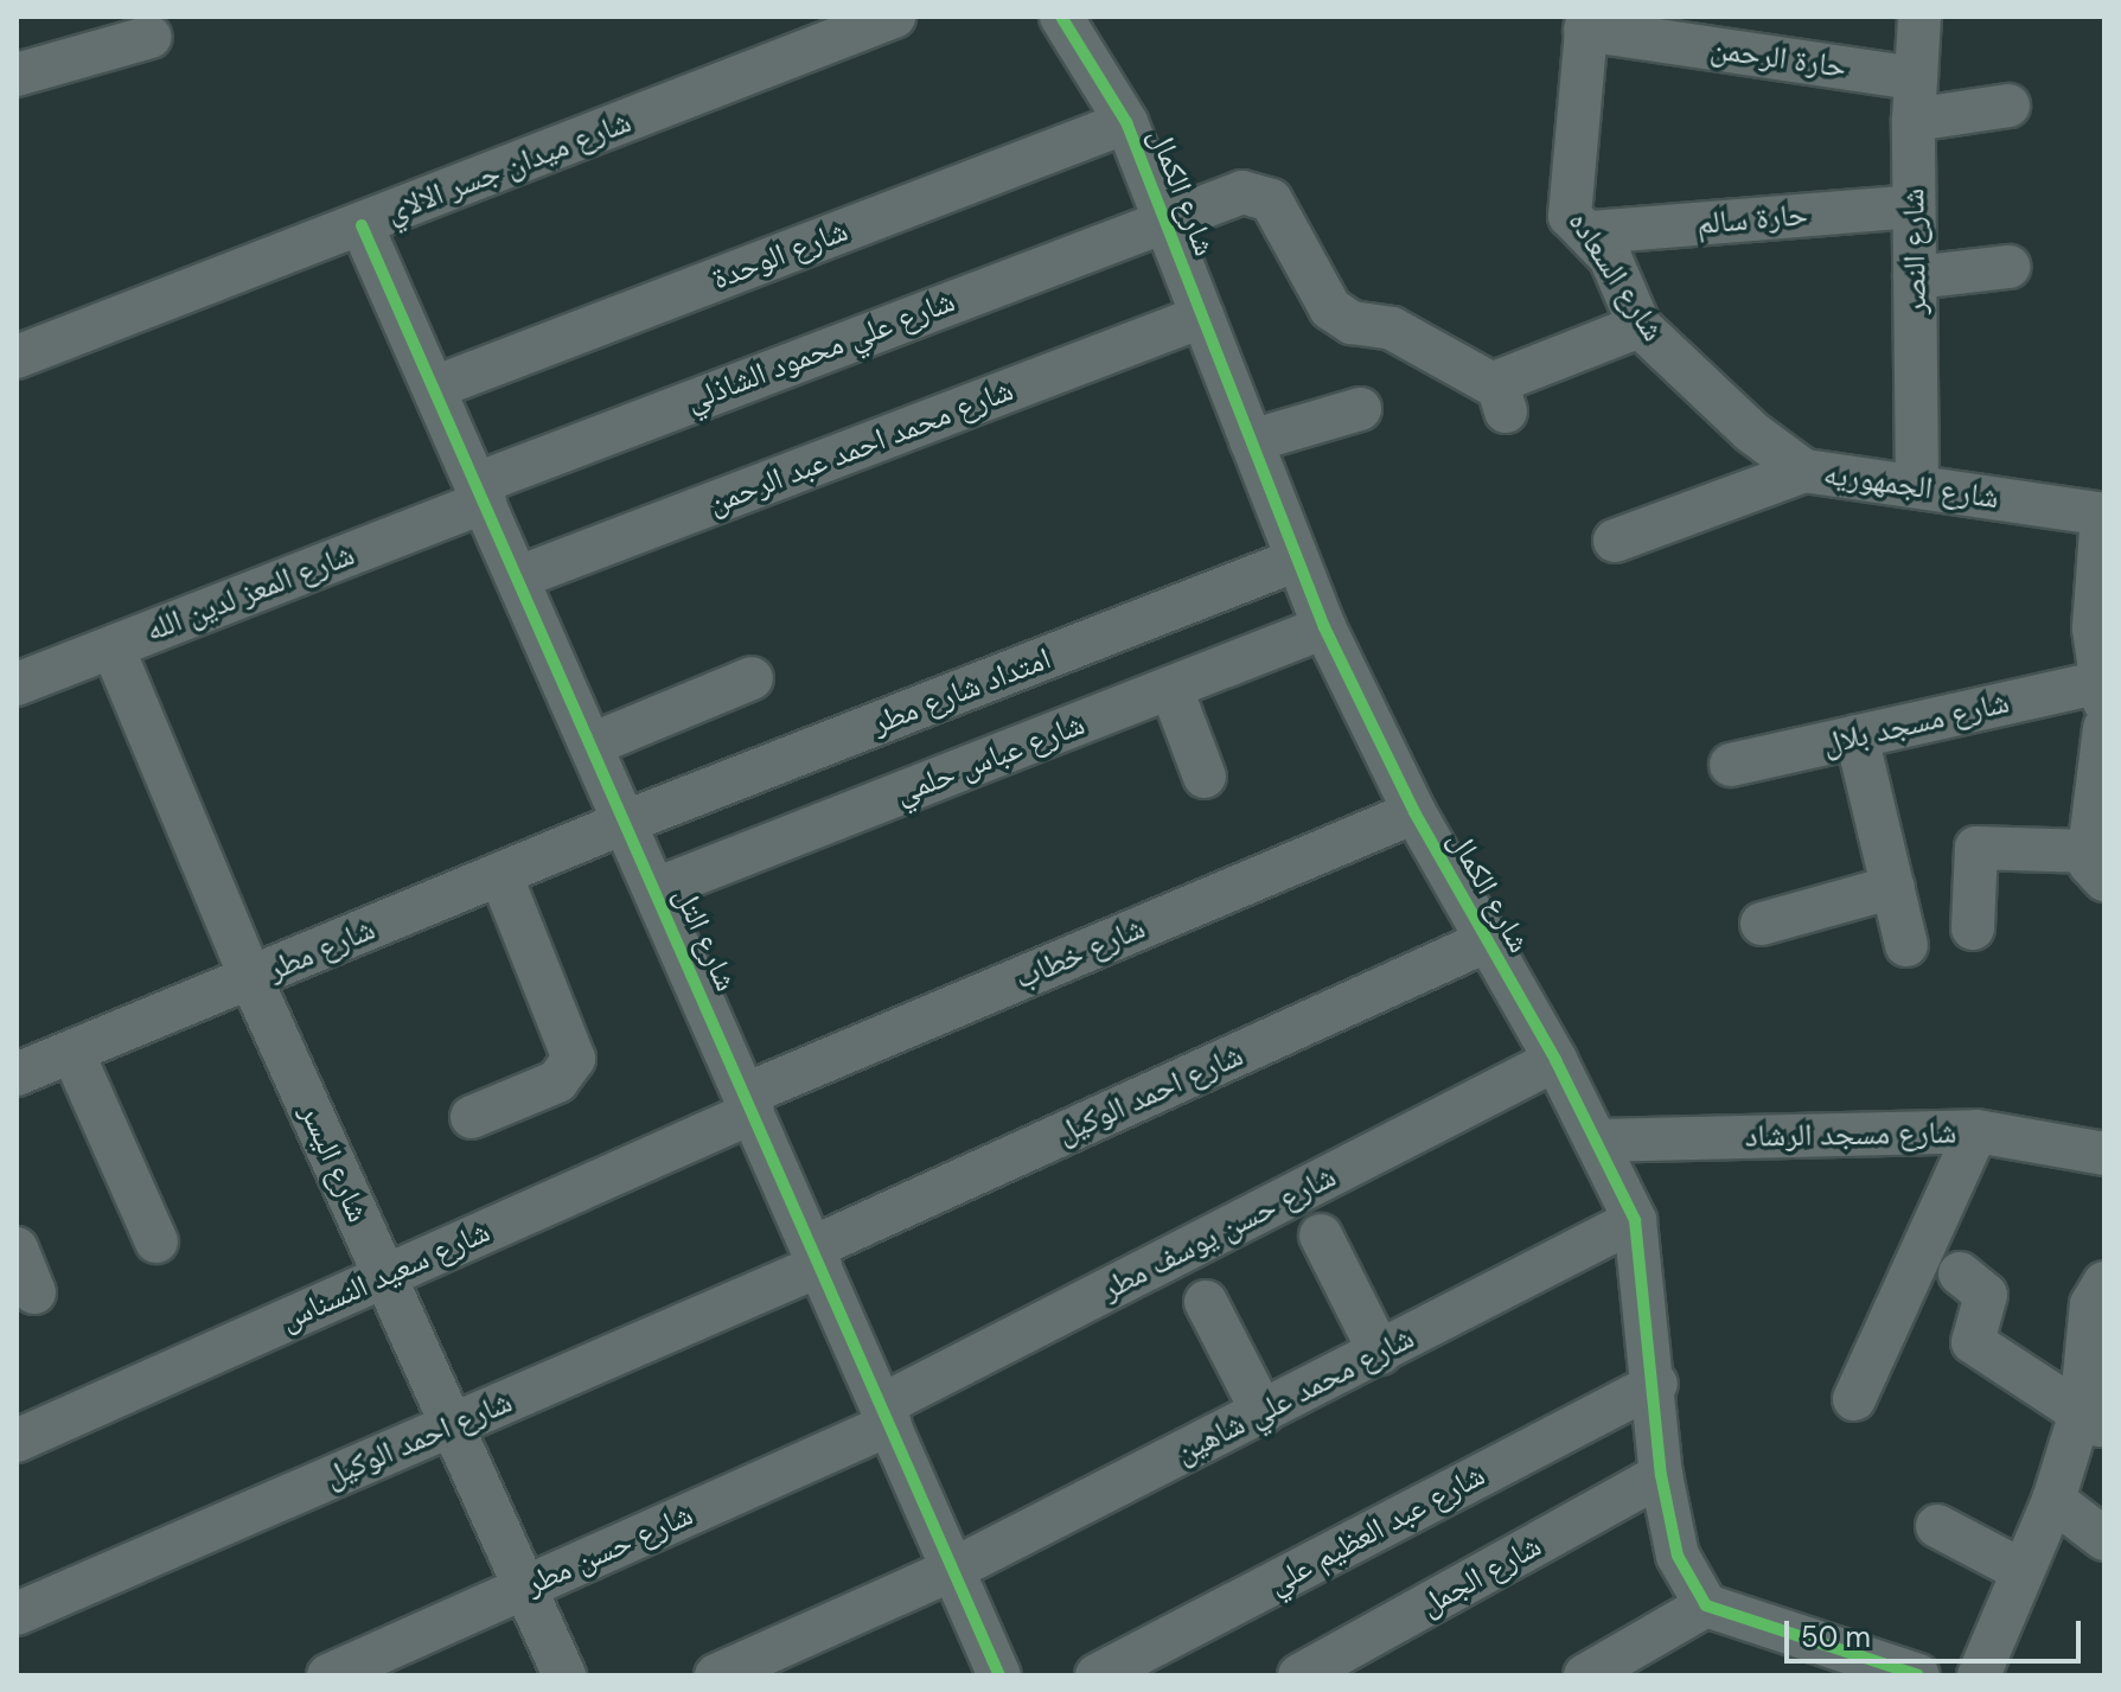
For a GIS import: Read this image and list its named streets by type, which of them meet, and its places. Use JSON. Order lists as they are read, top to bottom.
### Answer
{
  "streets": {
    "street": [
      "حارة الرحمن",
      "شارع ميدان جسر الالاي",
      "شارع الكمال",
      "حارة سالم",
      "شارع النصر",
      "شارع الوحدة",
      "شارع السعاده",
      "شارع علي محمود الشاذلي",
      "شارع محمد احمد عبد الرحمن",
      "شارع الجمهوريه",
      "شارع المعز لدين الله",
      "امتداد شارع مطر",
      "شارع مسجد بلال",
      "شارع عباس حلمي",
      "شارع التل",
      "شارع مطر",
      "شارع خطاب",
      "شارع احمد الوكيل",
      "شارع مسجد الرشاد",
      "شارع اليسر",
      "شارع حسن يوسف مطر",
      "شارع سعيد النسناس",
      "شارع محمد علي شاهين",
      "شارع عبد العظيم علي",
      "شارع حسن مطر",
      "شارع الجمل"
    ]
  },
  "crossings": [
    ["حارة الرحمن", "شارع النصر"],
    ["حارة الرحمن", "شارع السعاده"],
    ["شارع ميدان جسر الالاي", "شارع التل"],
    ["شارع الكمال", "شارع الوحدة"],
    ["شارع الكمال", "شارع علي محمود الشاذلي"],
    ["شارع الكمال", "شارع محمد احمد عبد الرحمن"],
    ["شارع الكمال", "امتداد شارع مطر"],
    ["شارع الكمال", "شارع عباس حلمي"],
    ["شارع الكمال", "شارع خطاب"],
    ["شارع الكمال", "شارع احمد الوكيل"],
    ["شارع الكمال", "شارع مسجد الرشاد"],
    ["شارع الكمال", "شارع حسن يوسف مطر"],
    ["شارع الكمال", "شارع محمد علي شاهين"],
    ["شارع الكمال", "شارع عبد العظيم علي"],
    ["شارع الكمال", "شارع الجمل"],
    ["حارة سالم", "شارع النصر"],
    ["حارة سالم", "شارع السعاده"],
    ["شارع النصر", "شارع الجمهوريه"],
    ["شارع الوحدة", "شارع التل"],
    ["شارع السعاده", "شارع علي محمود الشاذلي"],
    ["شارع السعاده", "شارع الجمهوريه"],
    ["شارع علي محمود الشاذلي", "شارع المعز لدين الله"],
    ["شارع علي محمود الشاذلي", "شارع التل"],
    ["شارع محمد احمد عبد الرحمن", "شارع التل"],
    ["شارع المعز لدين الله", "شارع التل"],
    ["شارع المعز لدين الله", "شارع اليسر"],
    ["امتداد شارع مطر", "شارع التل"],
    ["امتداد شارع مطر", "شارع مطر"],
    ["شارع عباس حلمي", "شارع التل"],
    ["شارع التل", "شارع مطر"],
    ["شارع التل", "شارع خطاب"],
    ["شارع التل", "شارع احمد الوكيل"],
    ["شارع التل", "شارع حسن يوسف مطر"],
    ["شارع التل", "شارع سعيد النسناس"],
    ["شارع التل", "شارع محمد علي شاهين"],
    ["شارع التل", "شارع حسن مطر"],
    ["شارع مطر", "شارع اليسر"],
    ["شارع خطاب", "شارع سعيد النسناس"],
    ["شارع احمد الوكيل", "شارع اليسر"],
    ["شارع اليسر", "شارع سعيد النسناس"],
    ["شارع اليسر", "شارع حسن مطر"],
    ["شارع حسن يوسف مطر", "شارع حسن مطر"]
  ],
  "scale_bar": "50 m"
}
